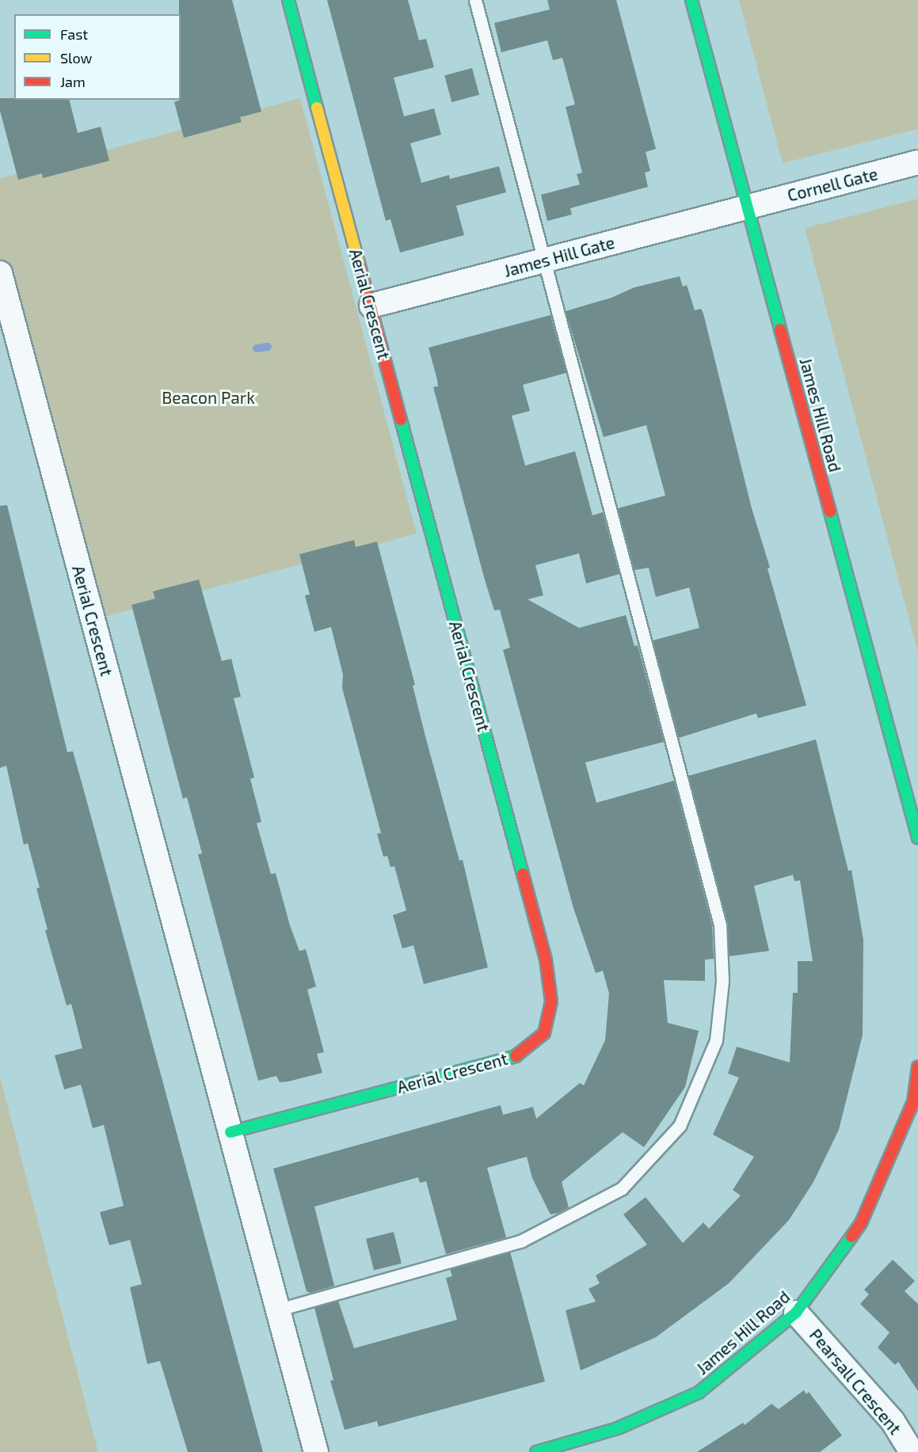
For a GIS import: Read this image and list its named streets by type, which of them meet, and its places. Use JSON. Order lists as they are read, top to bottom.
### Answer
{
  "streets": {
    "street": [
      "Cornell Gate",
      "James Hill Gate",
      "Aerial Crescent",
      "James Hill Road",
      "Pearsall Crescent"
    ]
  },
  "crossings": [
    ["Cornell Gate", "James Hill Gate"],
    ["Cornell Gate", "James Hill Road"],
    ["James Hill Gate", "Aerial Crescent"],
    ["James Hill Gate", "James Hill Road"],
    ["James Hill Road", "Pearsall Crescent"]
  ],
  "parks": ["Beacon Park"],
  "legend": ["Fast", "Slow", "Jam"]
}
